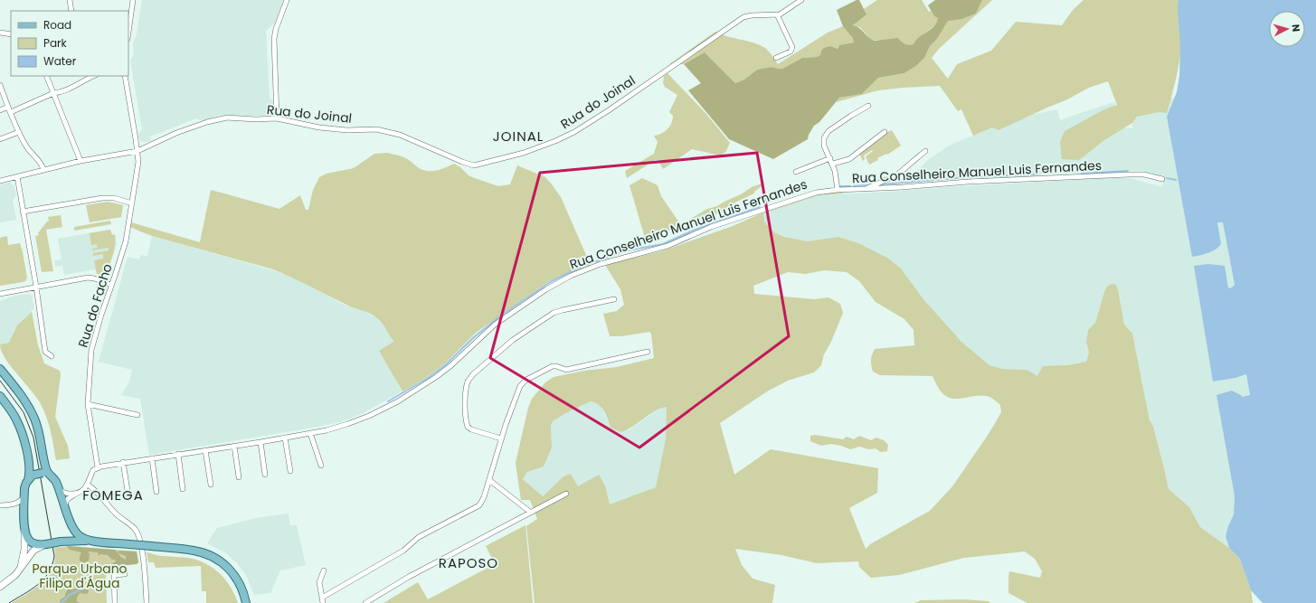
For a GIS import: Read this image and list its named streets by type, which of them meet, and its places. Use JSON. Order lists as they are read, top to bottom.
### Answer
{
  "streets": {
    "street": ["Rua do Joinal", "Rua Conselheiro Manuel Luis Fernandes", "Rua do Facho"]
  },
  "crossings": [
    ["Rua do Joinal", "Rua do Facho"],
    ["Rua Conselheiro Manuel Luis Fernandes", "Rua do Facho"]
  ],
  "districts": ["JOINAL", "FOMEGA", "RAPOSO"],
  "parks": ["Parque Urbano Filipa d'Água"],
  "legend": ["Road", "Park", "Water"],
  "north": "right"
}
